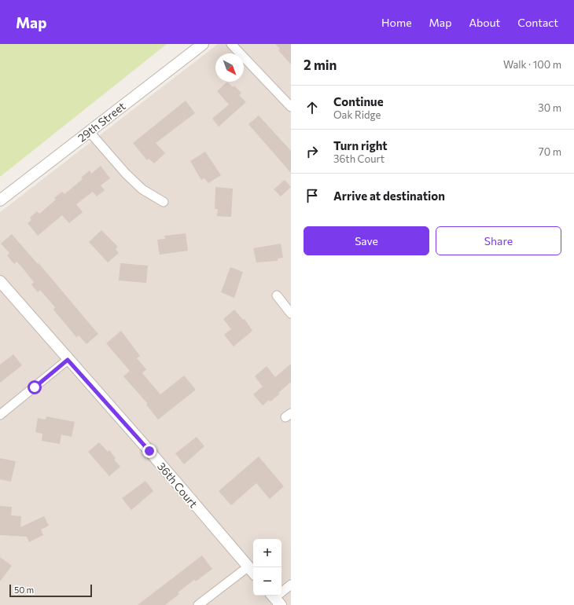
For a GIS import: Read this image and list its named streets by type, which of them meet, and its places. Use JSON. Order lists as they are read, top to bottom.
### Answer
{
  "streets": {
    "street": ["29th Street", "36th Court"]
  },
  "scale_bar": "50 m",
  "north": "bottom right",
  "page": {
    "header": "Map",
    "nav": [
      "Home",
      "Map",
      "About",
      "Contact"
    ],
    "heading": ["2 min", "Walk · 100 m"],
    "list": [
      ["Continue", "Oak Ridge", "30 m"],
      ["Turn right", "36th Court", "70 m"],
      "Arrive at destination"
    ],
    "buttons": ["Save", "Share"],
    "map_buttons": ["+", "−"],
    "scale": "50 m"
  }
}
